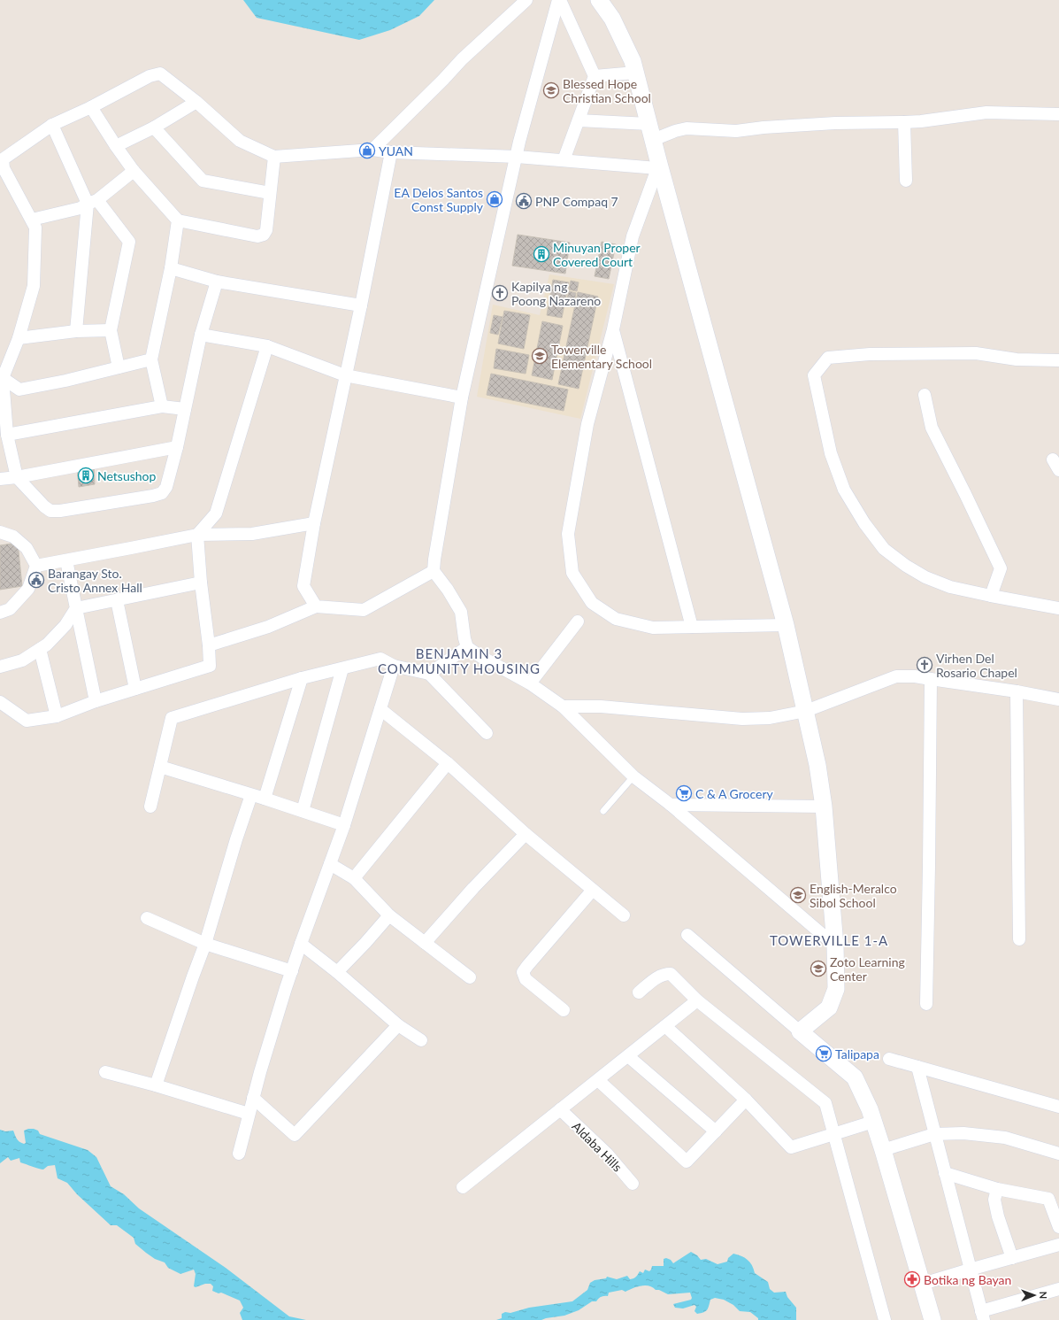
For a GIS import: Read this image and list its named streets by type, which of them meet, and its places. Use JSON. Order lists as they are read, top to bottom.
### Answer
{
  "streets": {
    "street": ["Aldaba Hills"]
  },
  "districts": ["BENJAMIN 3 COMMUNITY HOUSING", "TOWERVILLE 1-A"],
  "places": {
    "school or university": [
      "Blessed Hope Christian School",
      "Towerville Elementary School",
      "English-Meralco Sibol School",
      "Zoto Learning Center"
    ],
    "shop": ["YUAN", "EA Delos Santos Const Supply"],
    "public building": ["PNP Compaq 7", "Barangay Sto. Cristo Annex Hall"],
    "building": ["Minuyan Proper Covered Court", "Netsushop"],
    "church": ["Kapilya ng Poong Nazareno", "Virhen Del Rosario Chapel"],
    "supermarket": ["C & A Grocery", "Talipapa"],
    "pharmacy": ["Botika ng Bayan"]
  },
  "north": "right"
}
